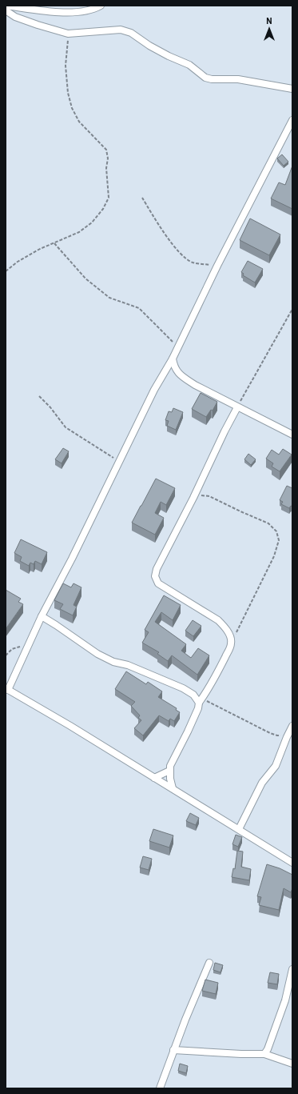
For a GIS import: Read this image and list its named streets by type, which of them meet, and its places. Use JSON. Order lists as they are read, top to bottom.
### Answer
{
  "north": "top"
}
